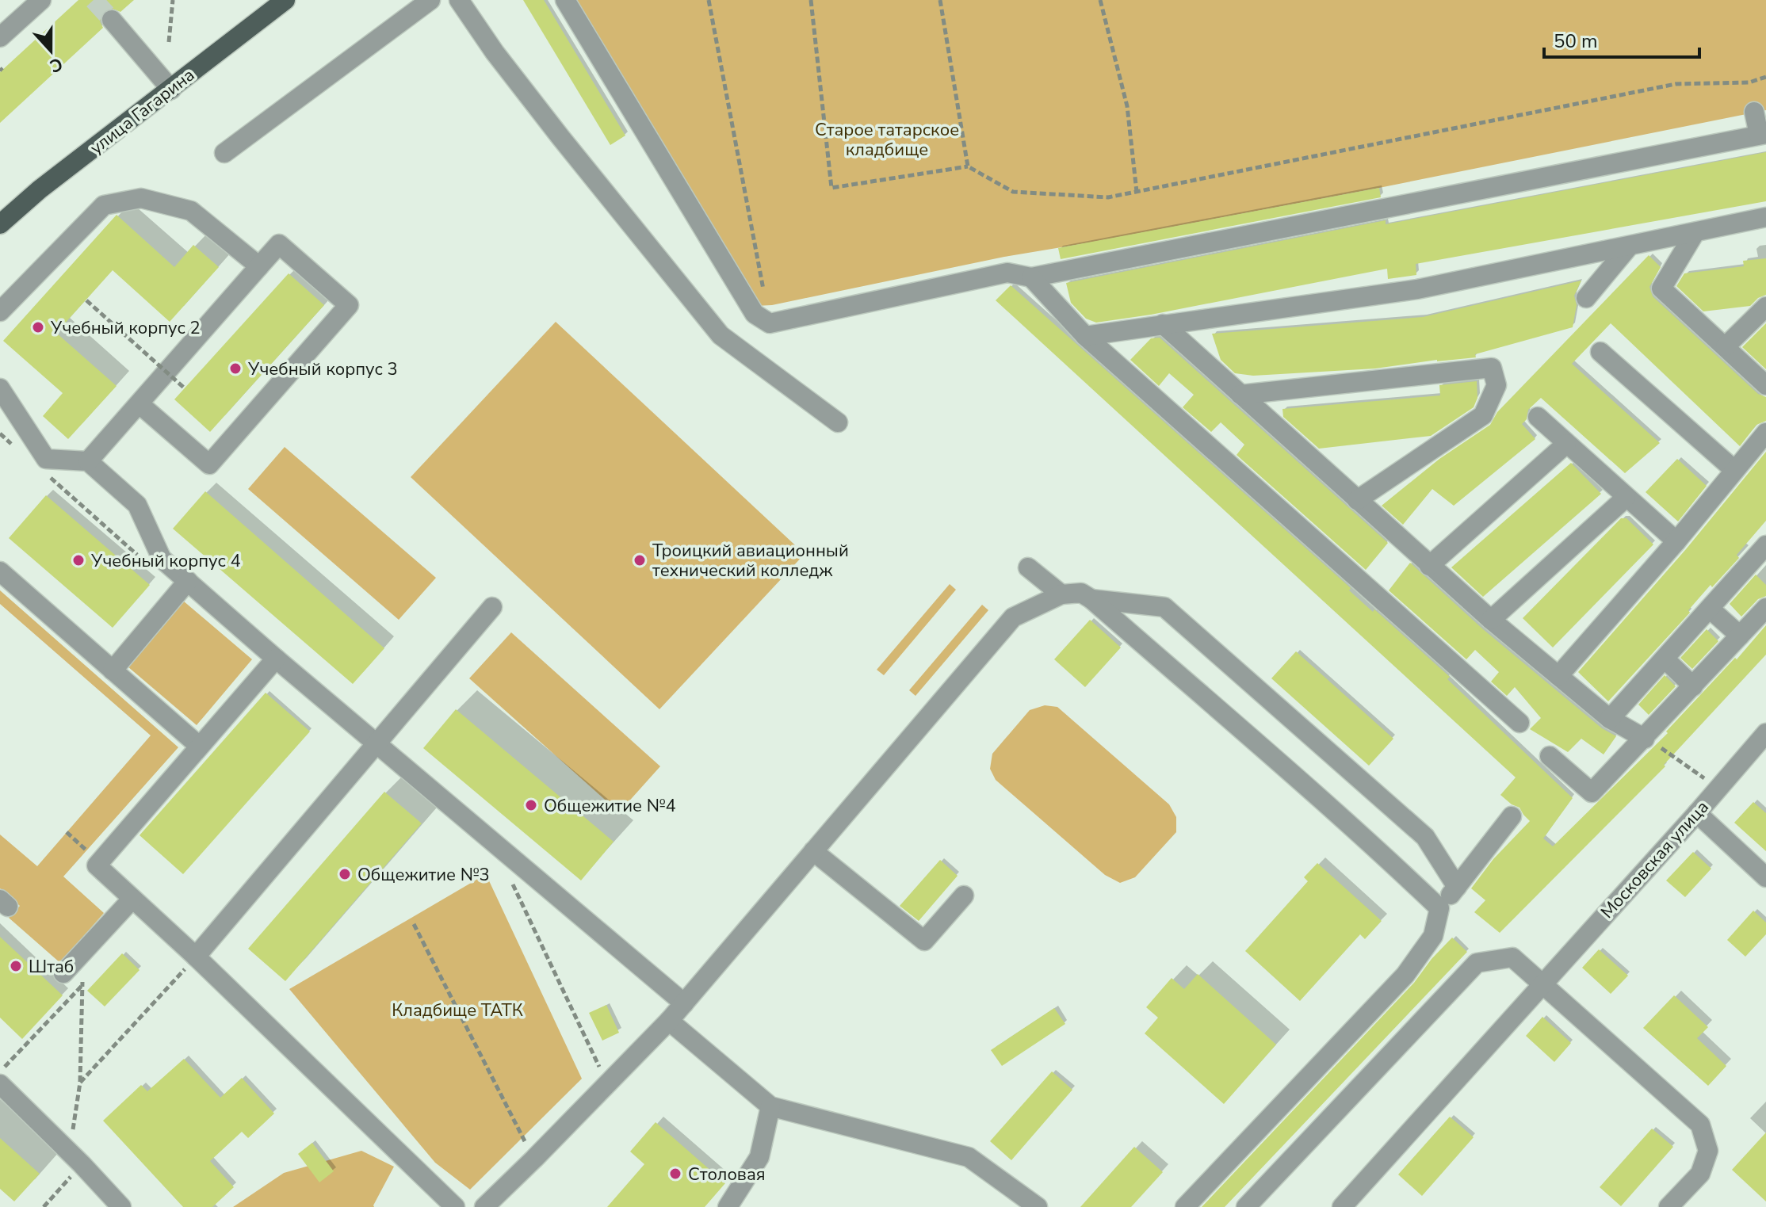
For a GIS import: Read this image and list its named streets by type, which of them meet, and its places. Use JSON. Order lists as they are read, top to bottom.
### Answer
{
  "streets": {
    "main road": ["улица Гагарина"],
    "street": ["Московская улица"]
  },
  "parks": ["Старое татарское кладбище", "Кладбище ТАТК"],
  "places": [
    "Учебный корпус 2",
    "Учебный корпус 3",
    "Учебный корпус 4",
    "Троицкий авиационный технический колледж",
    "Общежитие №4",
    "Общежитие №3",
    "Штаб",
    "Столовая"
  ],
  "scale_bar": "50 m",
  "north": "bottom"
}
